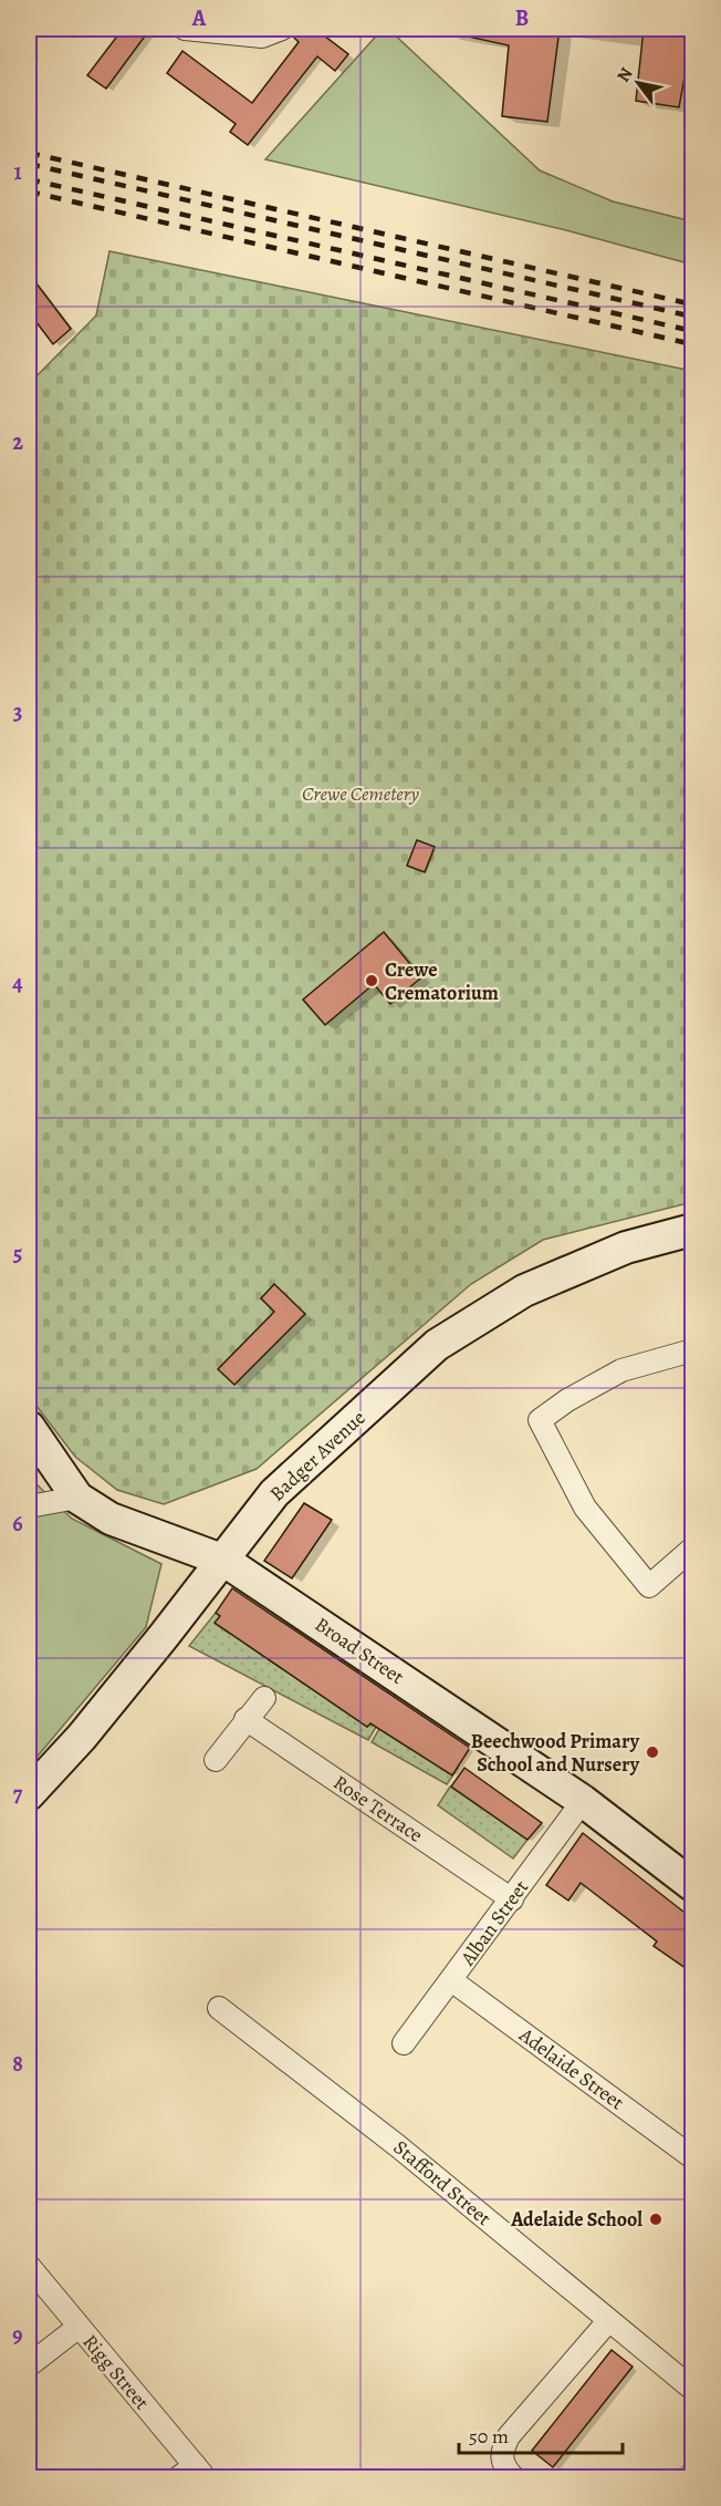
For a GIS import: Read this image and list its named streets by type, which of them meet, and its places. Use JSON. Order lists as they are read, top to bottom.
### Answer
{
  "streets": {
    "street": [
      "Badger Avenue",
      "Broad Street",
      "Rose Terrace",
      "Alban Street",
      "Adelaide Street",
      "Stafford Street",
      "Rigg Street"
    ]
  },
  "crossings": [
    ["Badger Avenue", "Broad Street"],
    ["Broad Street", "Alban Street"],
    ["Rose Terrace", "Alban Street"],
    ["Alban Street", "Adelaide Street"]
  ],
  "parks": ["Crewe Cemetery"],
  "places": ["Crewe Crematorium", "Beechwood Primary School and Nursery", "Adelaide School"],
  "scale_bar": "50 m",
  "north": "top left",
  "grid": {
    "columns": ["A", "B"],
    "rows": [
      "1",
      "2",
      "3",
      "4",
      "5",
      "6",
      "7",
      "8",
      "9"
    ]
  }
}
